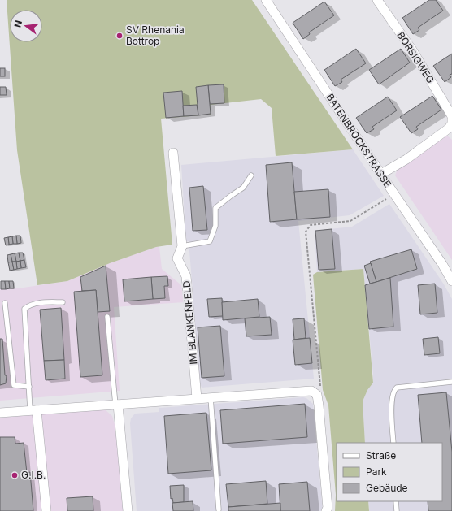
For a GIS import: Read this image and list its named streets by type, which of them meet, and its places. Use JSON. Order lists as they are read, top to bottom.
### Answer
{
  "streets": {
    "street": ["BORSIGWEG", "BATENBROCKSTRASSE", "IM BLANKENFELD"]
  },
  "places": ["SV Rhenania Bottrop", "G.I.B."],
  "legend": ["Straße", "Park", "Gebäude"],
  "north": "left"
}
